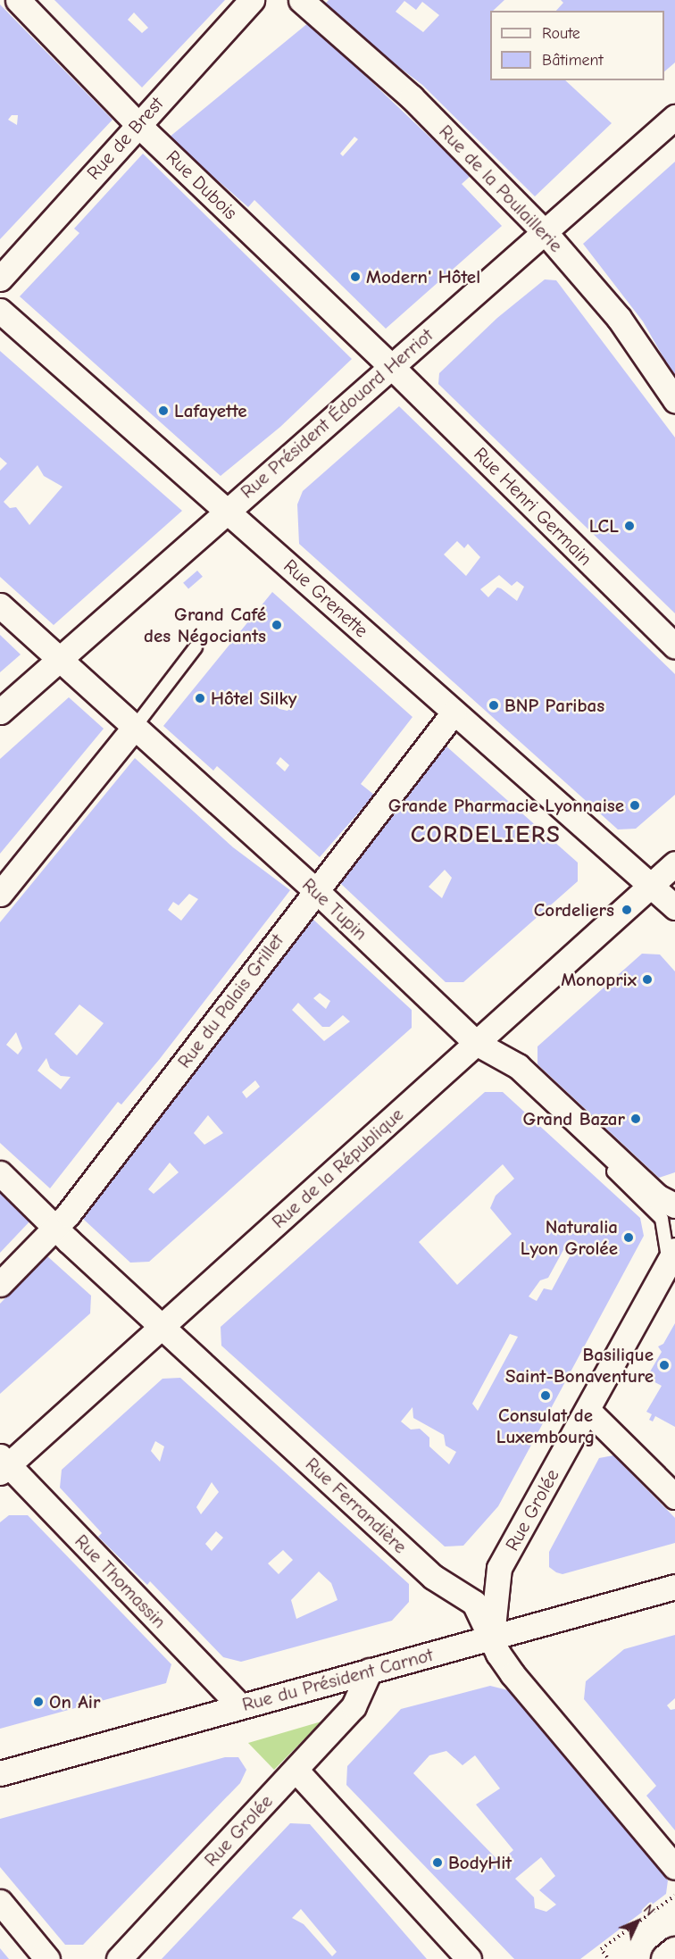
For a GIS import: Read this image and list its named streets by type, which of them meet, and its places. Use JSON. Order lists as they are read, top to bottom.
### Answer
{
  "streets": {
    "street": [
      "Rue de Brest",
      "Rue Dubois",
      "Rue de la Poulaillerie",
      "Rue Président Édouard Herriot",
      "Rue Henri Germain",
      "Rue Grenette",
      "Rue Tupin",
      "Rue du Palais Grillet",
      "Rue de la République",
      "Rue Ferrandière",
      "Rue Grolée",
      "Rue Thomassin",
      "Rue du Président Carnot"
    ]
  },
  "crossings": [
    ["Rue de Brest", "Rue Dubois"],
    ["Rue Dubois", "Rue Président Édouard Herriot"],
    ["Rue Dubois", "Rue Henri Germain"],
    ["Rue de la Poulaillerie", "Rue Président Édouard Herriot"],
    ["Rue Président Édouard Herriot", "Rue Henri Germain"],
    ["Rue Président Édouard Herriot", "Rue Grenette"],
    ["Rue Président Édouard Herriot", "Rue Tupin"],
    ["Rue Grenette", "Rue du Palais Grillet"],
    ["Rue Grenette", "Rue de la République"],
    ["Rue Tupin", "Rue du Palais Grillet"],
    ["Rue Tupin", "Rue de la République"],
    ["Rue du Palais Grillet", "Rue Ferrandière"],
    ["Rue de la République", "Rue Ferrandière"],
    ["Rue de la République", "Rue Thomassin"],
    ["Rue Ferrandière", "Rue Grolée"],
    ["Rue Ferrandière", "Rue du Président Carnot"],
    ["Rue Grolée", "Rue du Président Carnot"],
    ["Rue Thomassin", "Rue du Président Carnot"]
  ],
  "districts": ["CORDELIERS"],
  "places": [
    "Modern' Hôtel",
    "Lafayette",
    "LCL",
    "Grand Café des Négociants",
    "Hôtel Silky",
    "BNP Paribas",
    "Grande Pharmacie Lyonnaise",
    "Cordeliers",
    "Monoprix",
    "Grand Bazar",
    "Naturalia Lyon Grolée",
    "Basilique Saint-Bonaventure",
    "Consulat de Luxembourg",
    "On Air",
    "BodyHit"
  ],
  "legend": ["Route", "Bâtiment"],
  "north": "top right"
}
